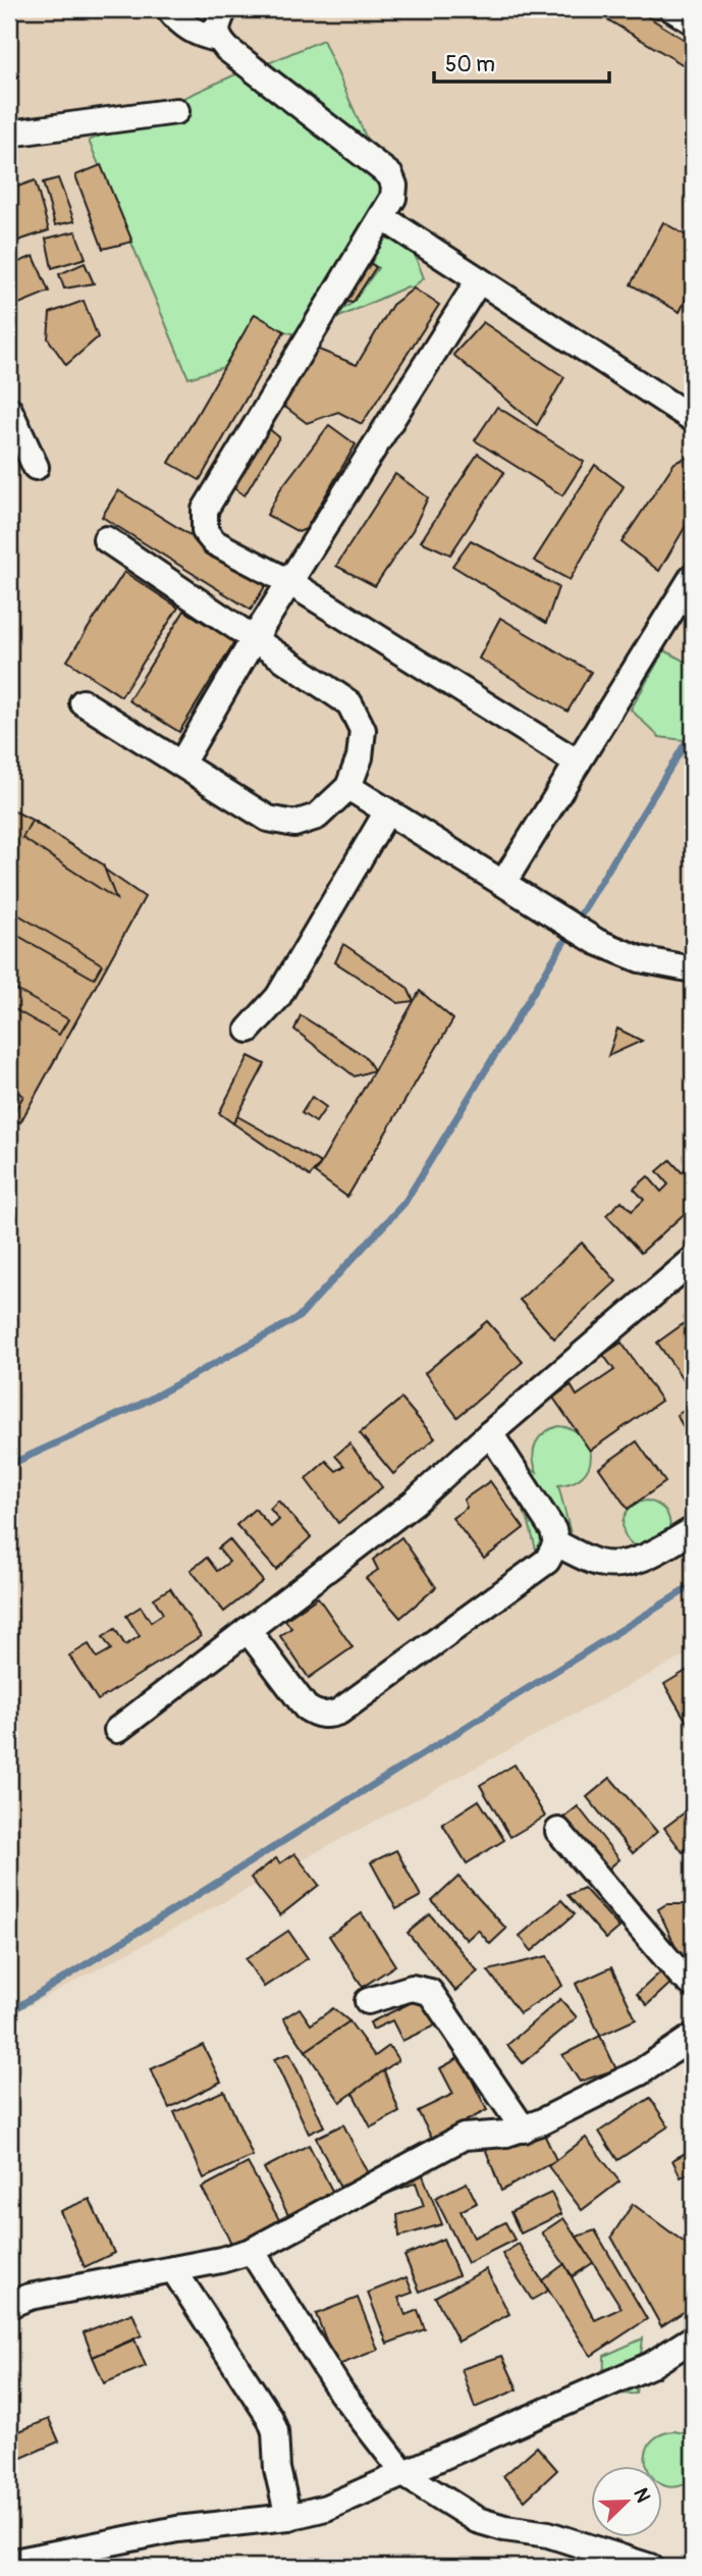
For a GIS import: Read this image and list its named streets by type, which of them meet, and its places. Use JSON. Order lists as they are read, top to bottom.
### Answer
{
  "scale_bar": "50 m",
  "north": "top right"
}
